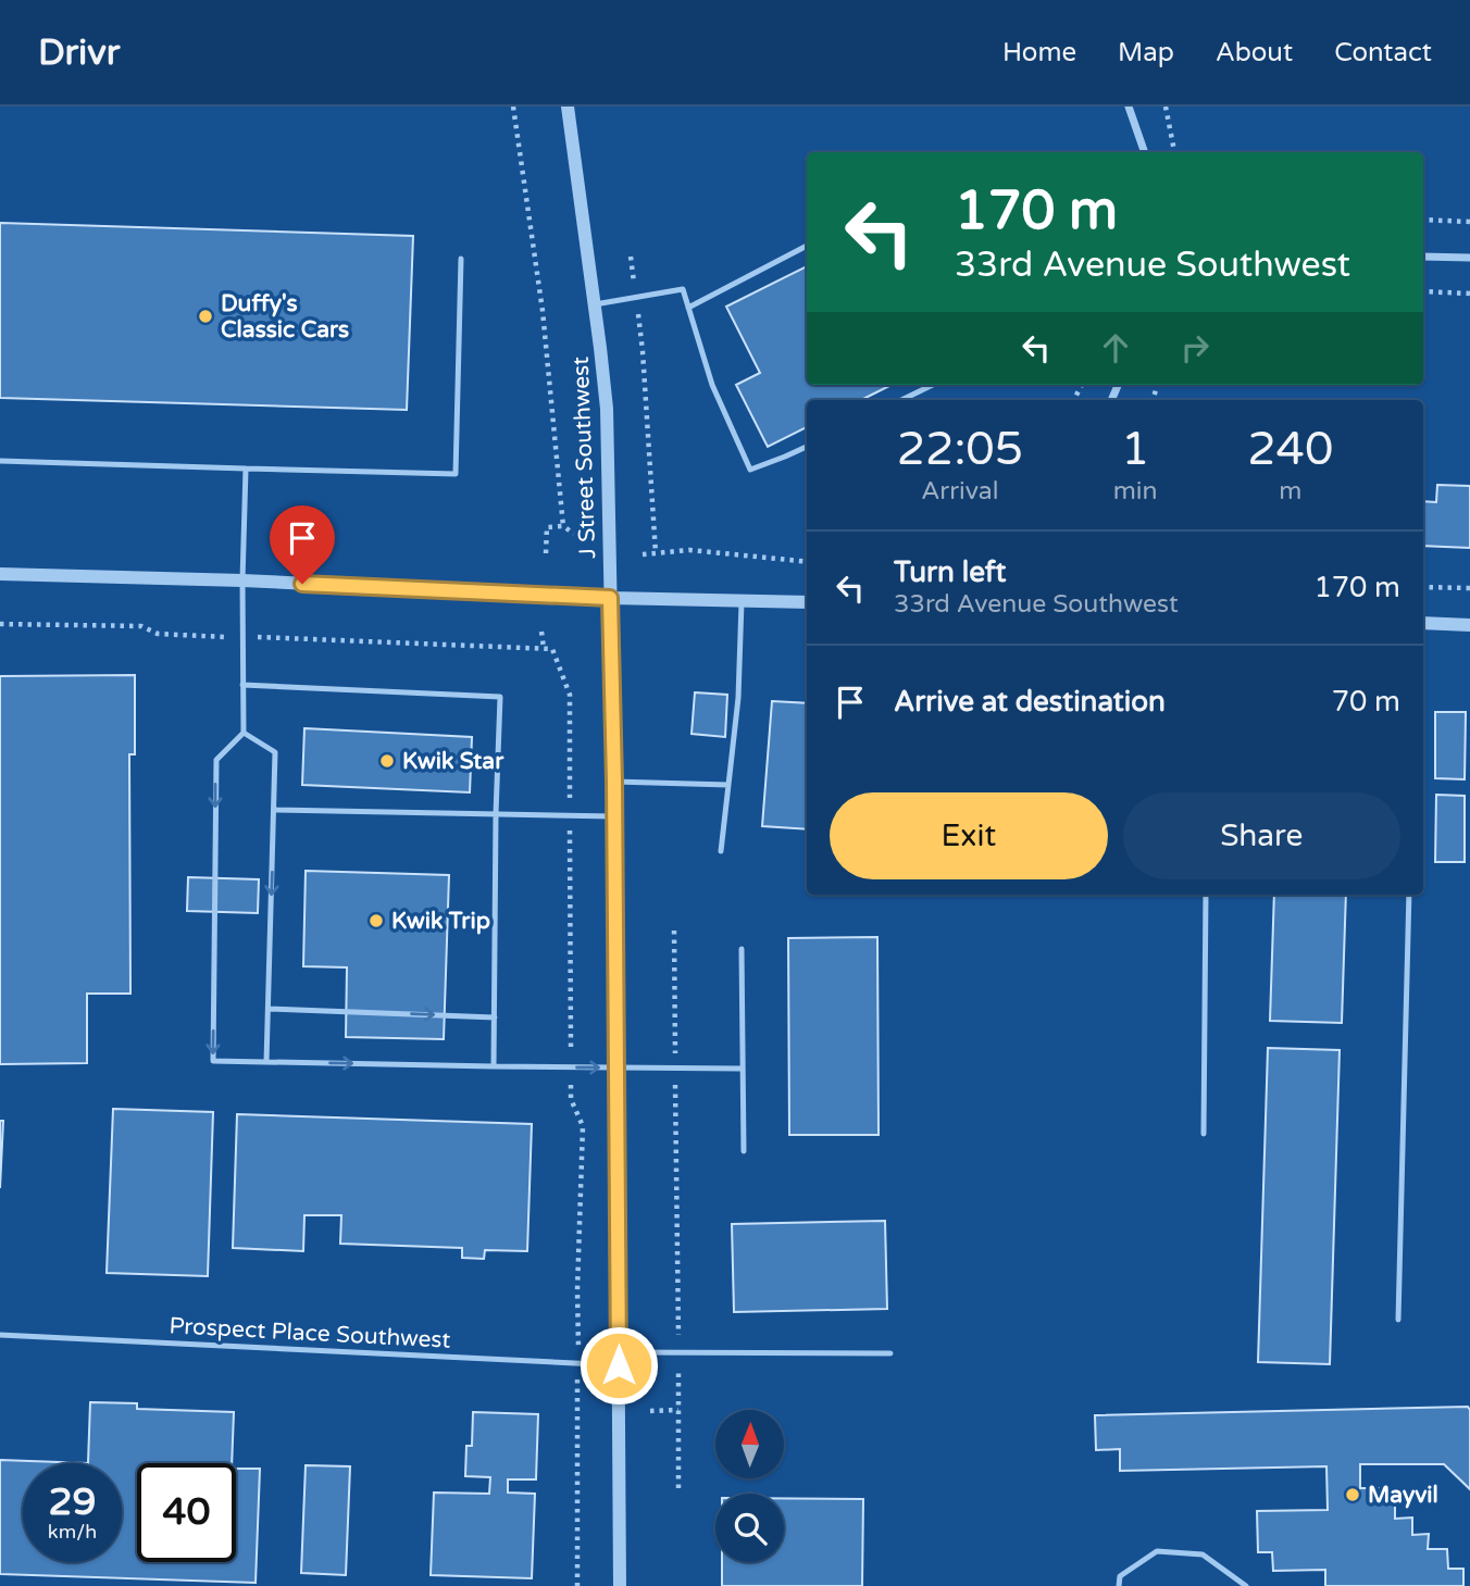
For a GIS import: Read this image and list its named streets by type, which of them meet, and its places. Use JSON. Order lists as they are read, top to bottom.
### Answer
{
  "streets": {
    "street": ["J Street Southwest"],
    "lane": ["Prospect Place Southwest"]
  },
  "crossings": [
    ["J Street Southwest", "Prospect Place Southwest"]
  ],
  "places": [
    "Duffy's Classic Cars",
    "Kwik Star",
    "Kwik Trip",
    "Mayvil"
  ],
  "north": "top",
  "page": {
    "header": "Drivr",
    "nav": [
      "Home",
      "Map",
      "About",
      "Contact"
    ],
    "turn": ["170 m", "33rd Avenue Southwest"],
    "eta": [
      "22:05",
      "Arrival",
      "1",
      "min",
      "240",
      "m"
    ],
    "list": [
      {
        "name": "Turn left",
        "note": "33rd Avenue Southwest",
        "value": "170 m"
      },
      {
        "name": "Arrive at destination",
        "value": "70 m"
      }
    ],
    "buttons": ["Exit", "Share"],
    "speed": "29 km/h",
    "limit": "40"
  }
}
